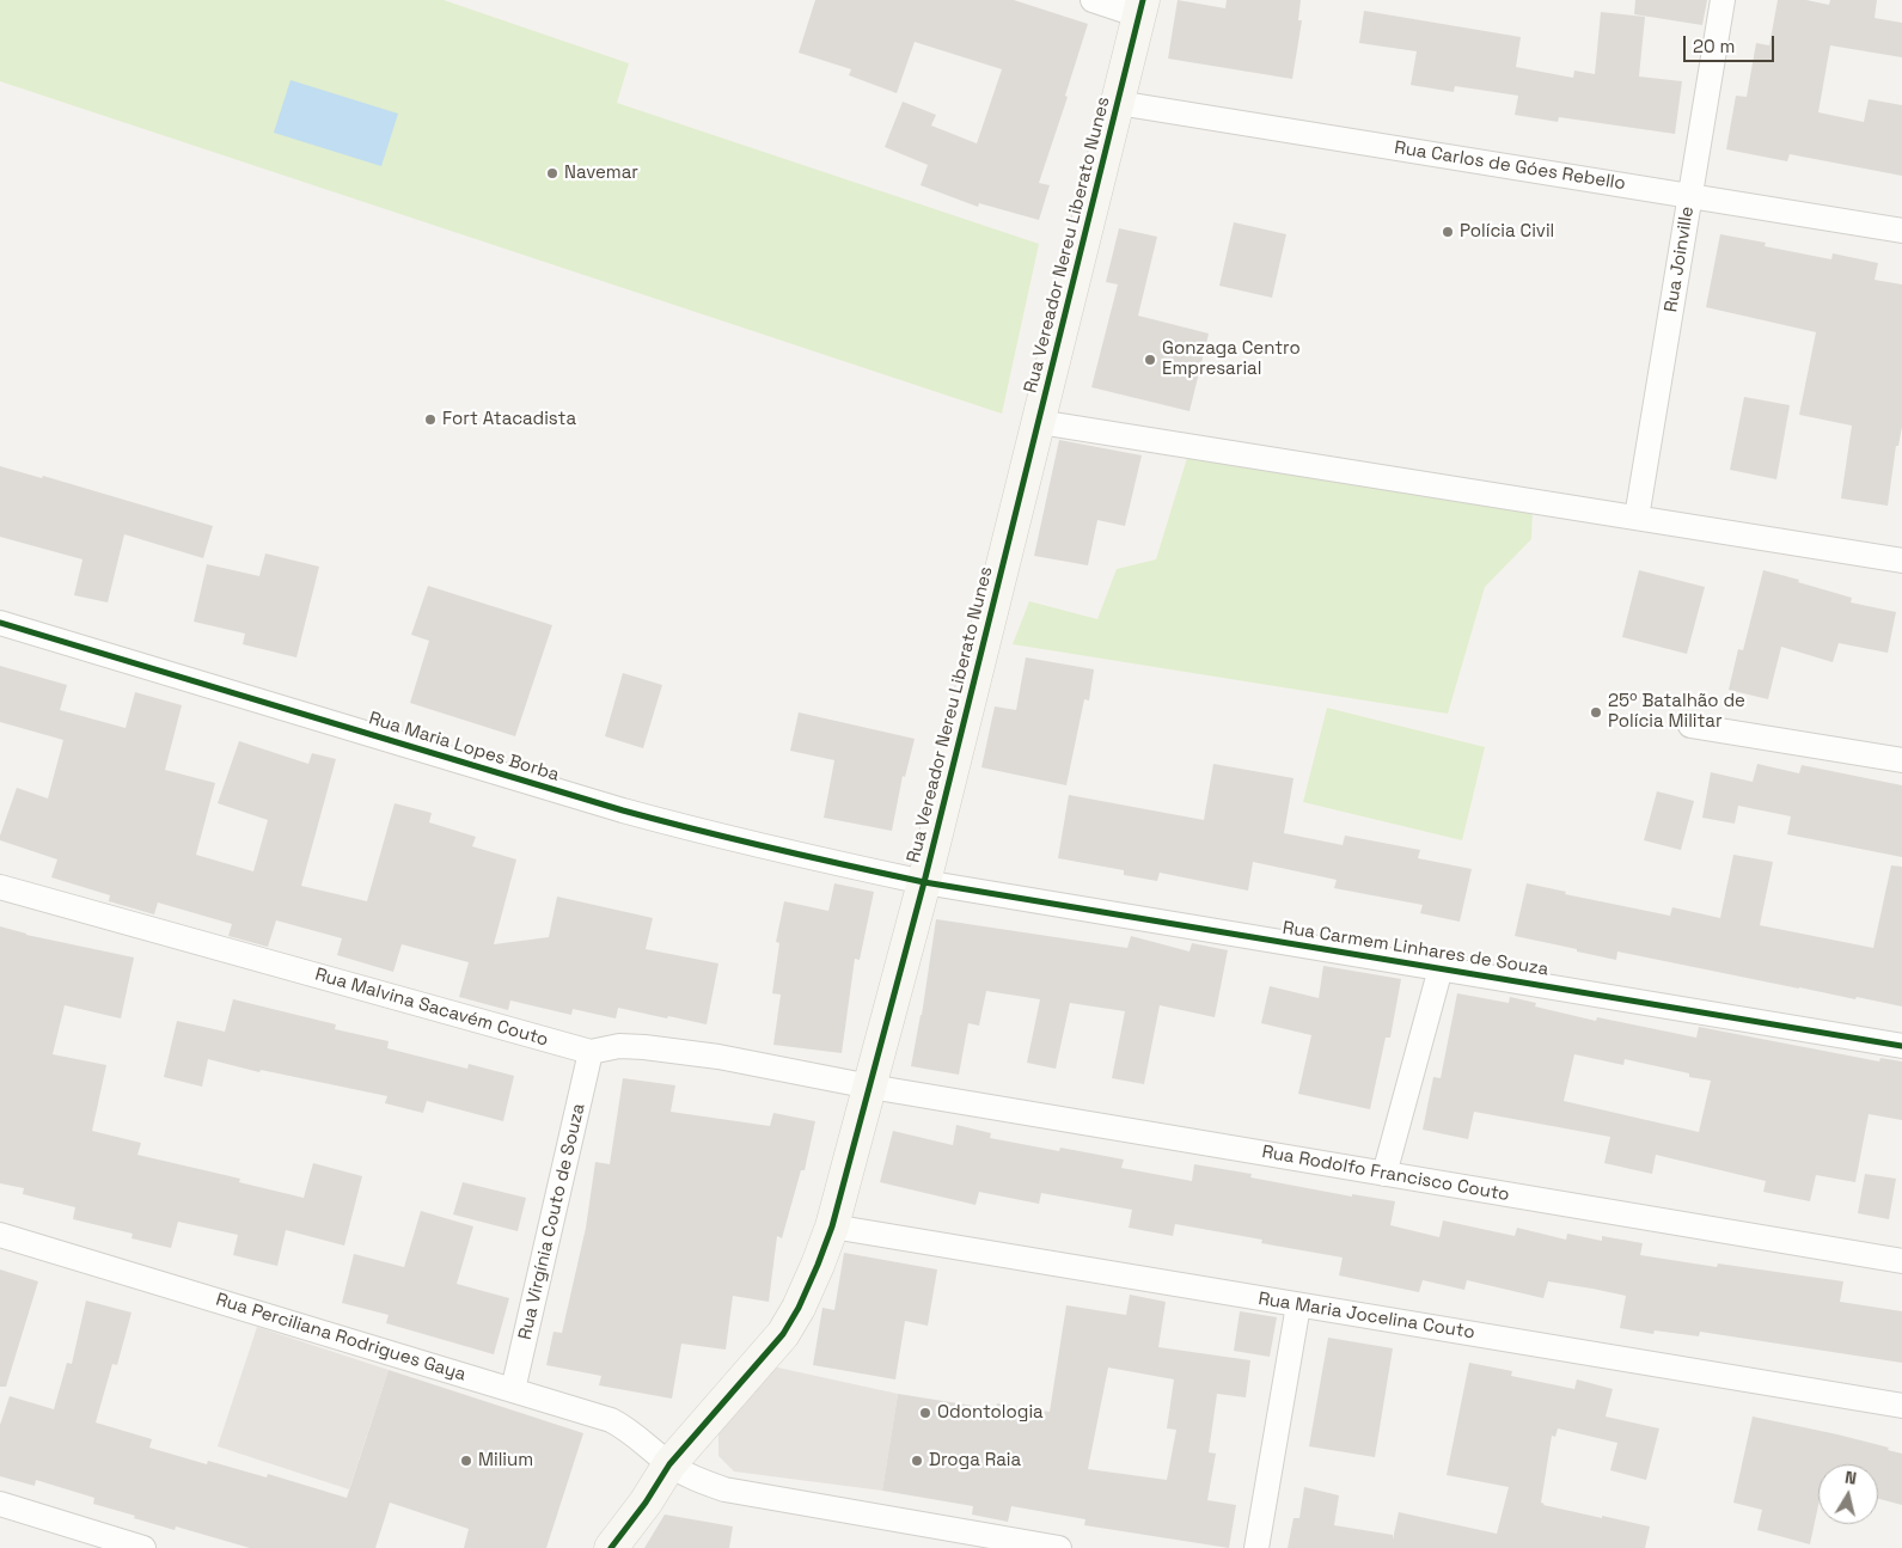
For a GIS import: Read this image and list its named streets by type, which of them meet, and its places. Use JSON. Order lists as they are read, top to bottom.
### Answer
{
  "streets": {
    "main road": ["Rua Vereador Nereu Liberato Nunes"],
    "street": [
      "Rua Carlos de Góes Rebello",
      "Rua Joinville",
      "Rua Maria Lopes Borba",
      "Rua Carmem Linhares de Souza",
      "Rua Malvina Sacavém Couto",
      "Rua Rodolfo Francisco Couto",
      "Rua Virgínia Couto de Souza",
      "Rua Maria Jocelina Couto",
      "Rua Perciliana Rodrigues Gaya"
    ]
  },
  "crossings": [
    ["Rua Carlos de Góes Rebello", "Rua Vereador Nereu Liberato Nunes"],
    ["Rua Carlos de Góes Rebello", "Rua Joinville"],
    ["Rua Vereador Nereu Liberato Nunes", "Rua Maria Lopes Borba"],
    ["Rua Vereador Nereu Liberato Nunes", "Rua Carmem Linhares de Souza"],
    ["Rua Vereador Nereu Liberato Nunes", "Rua Malvina Sacavém Couto"],
    ["Rua Vereador Nereu Liberato Nunes", "Rua Rodolfo Francisco Couto"],
    ["Rua Vereador Nereu Liberato Nunes", "Rua Maria Jocelina Couto"],
    ["Rua Vereador Nereu Liberato Nunes", "Rua Perciliana Rodrigues Gaya"],
    ["Rua Maria Lopes Borba", "Rua Carmem Linhares de Souza"],
    ["Rua Malvina Sacavém Couto", "Rua Rodolfo Francisco Couto"],
    ["Rua Malvina Sacavém Couto", "Rua Virgínia Couto de Souza"],
    ["Rua Virgínia Couto de Souza", "Rua Perciliana Rodrigues Gaya"]
  ],
  "places": [
    "Navemar",
    "Polícia Civil",
    "Gonzaga Centro Empresarial",
    "Fort Atacadista",
    "25º Batalhão de Polícia Militar",
    "Odontologia",
    "Milium",
    "Droga Raia"
  ],
  "scale_bar": "20 m",
  "north": "top"
}
